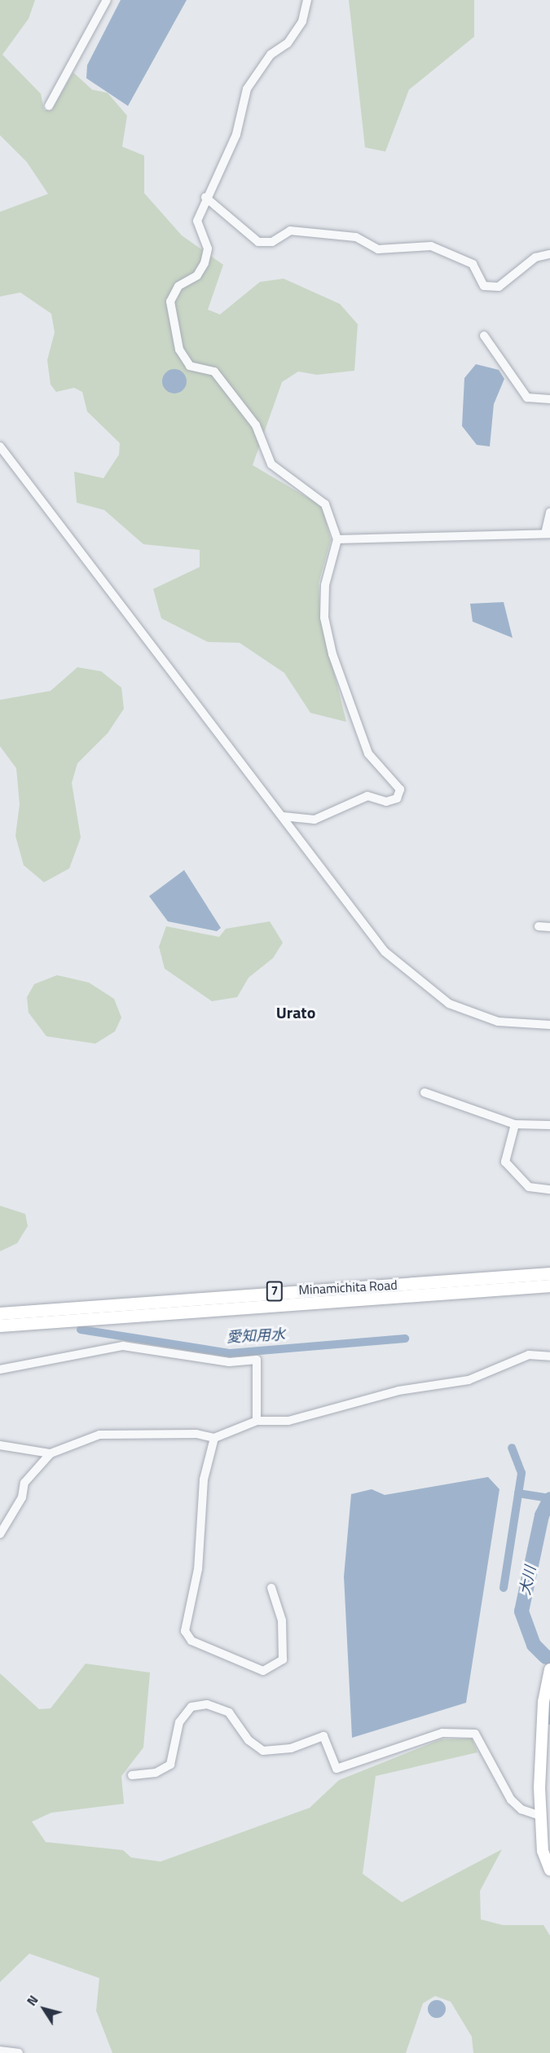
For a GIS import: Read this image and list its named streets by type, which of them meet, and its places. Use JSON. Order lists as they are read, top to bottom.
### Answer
{
  "streets": {
    "highway": ["Minamichita Road", "7"]
  },
  "districts": ["Urato"],
  "water": ["愛知用水", "大川"],
  "north": "top left"
}
